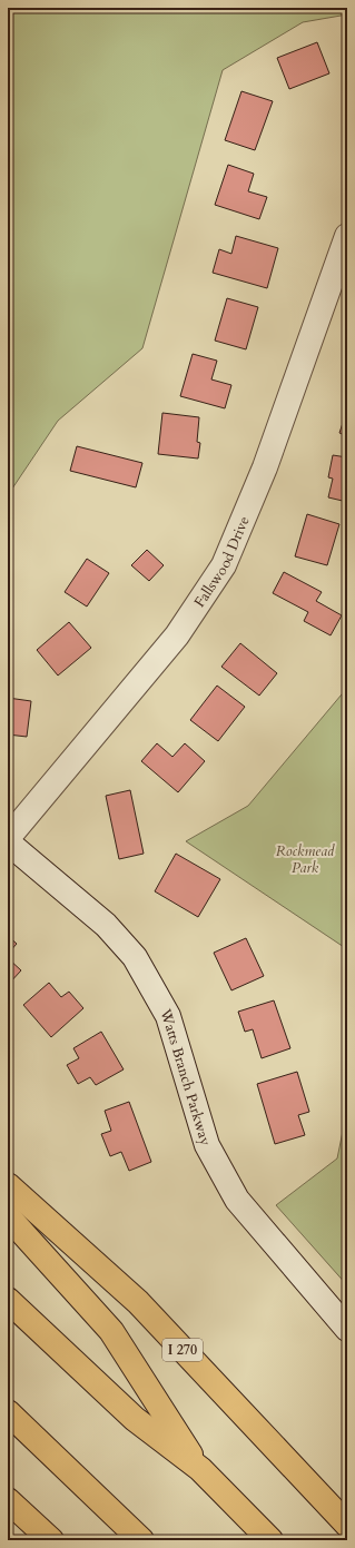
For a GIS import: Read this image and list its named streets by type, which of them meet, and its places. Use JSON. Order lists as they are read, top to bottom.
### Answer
{
  "streets": {
    "highway": ["I 270"],
    "street": ["Fallswood Drive", "Watts Branch Parkway"]
  },
  "parks": ["Rockmead Park"]
}
